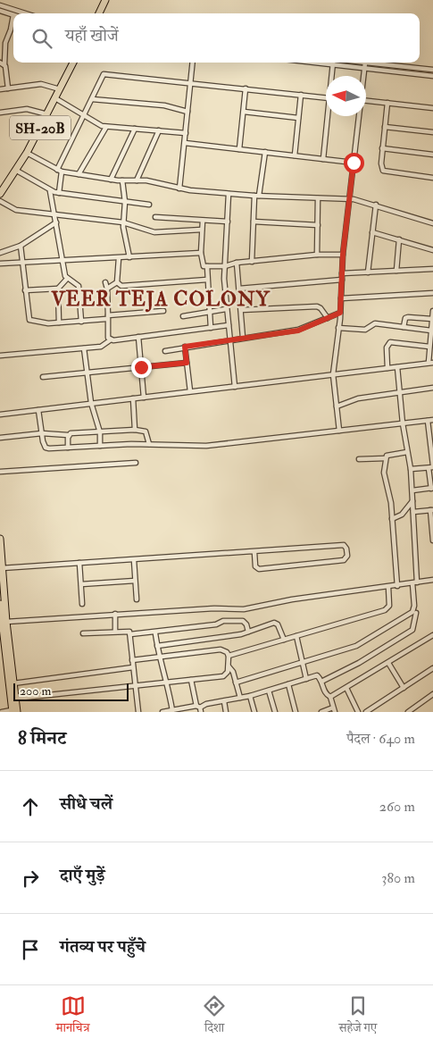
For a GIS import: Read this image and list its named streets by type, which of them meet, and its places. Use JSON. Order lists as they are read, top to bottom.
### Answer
{
  "streets": {
    "main road": ["SH-20B"]
  },
  "districts": ["VEER TEJA COLONY"],
  "scale_bar": "200 m",
  "north": "left",
  "page": {
    "search": "यहाँ खोजें",
    "scale": "200 m",
    "heading": ["8 मिनट", "पैदल · 640 m"],
    "list": [
      ["सीधे चलें", "260 m"],
      ["दाएँ मुड़ें", "380 m"],
      "गंतव्य पर पहुँचे"
    ],
    "nav": ["मानचित्र", "दिशा", "सहेजे गए"]
  }
}
